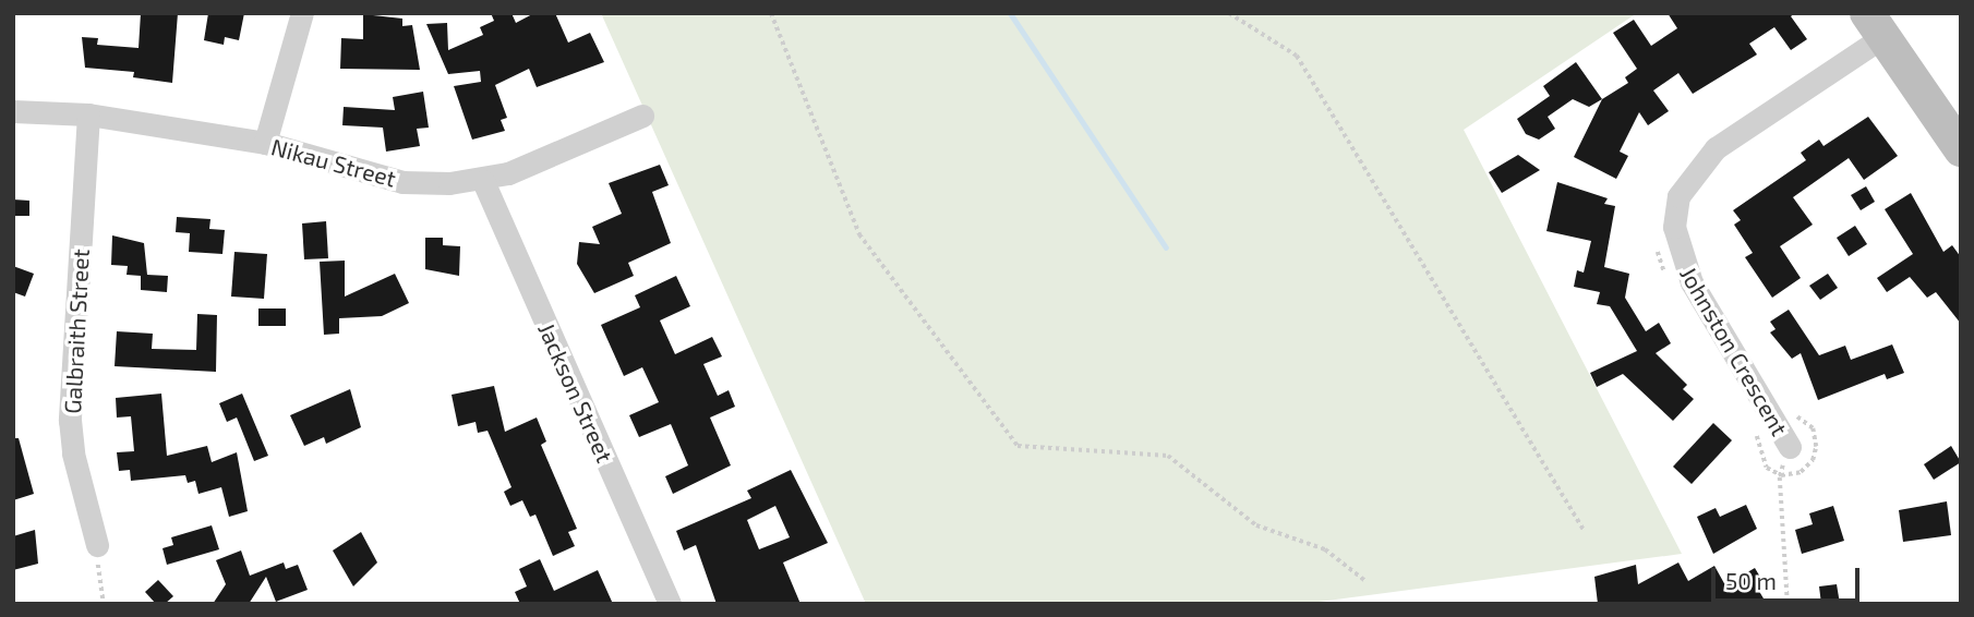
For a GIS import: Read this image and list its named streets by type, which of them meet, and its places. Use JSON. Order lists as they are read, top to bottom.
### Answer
{
  "streets": {
    "street": [
      "Nikau Street",
      "Galbraith Street",
      "Johnston Crescent",
      "Jackson Street"
    ]
  },
  "crossings": [
    ["Nikau Street", "Galbraith Street"],
    ["Nikau Street", "Jackson Street"]
  ],
  "scale_bar": "50 m"
}
